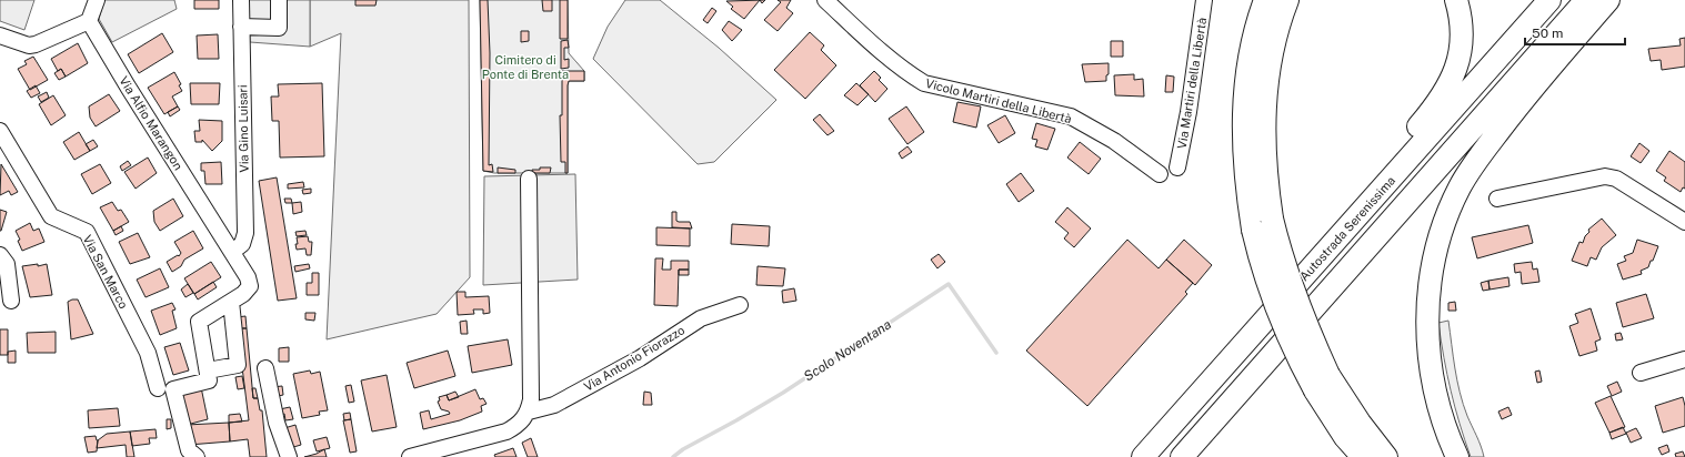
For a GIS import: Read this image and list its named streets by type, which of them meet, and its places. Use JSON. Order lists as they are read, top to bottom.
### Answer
{
  "streets": {
    "highway": ["Autostrada Serenissima"],
    "street": [
      "Via Martiri della Libertà",
      "Vicolo Martiri della Libertà",
      "Via Alfio Marangon",
      "Via Gino Luisari",
      "Via San Marco",
      "Via Antonio Fiorazzo"
    ]
  },
  "crossings": [
    ["Via Alfio Marangon", "Via Gino Luisari"]
  ],
  "water": ["Scolo Noventana"],
  "parks": ["Cimitero di Ponte di Brenta"],
  "scale_bar": "50 m"
}
